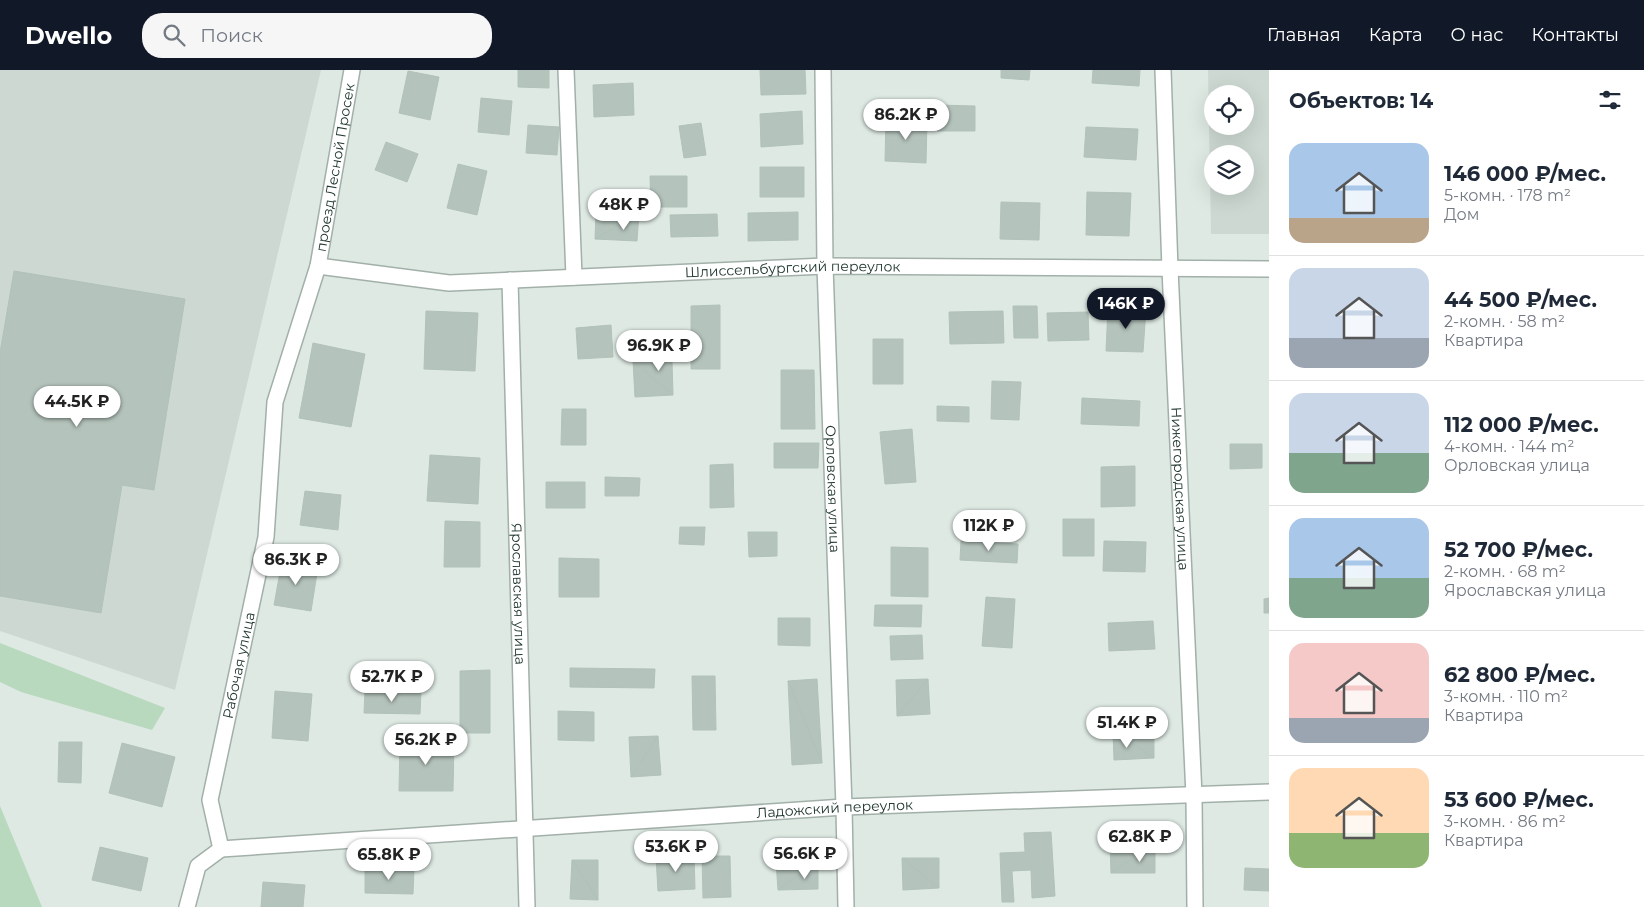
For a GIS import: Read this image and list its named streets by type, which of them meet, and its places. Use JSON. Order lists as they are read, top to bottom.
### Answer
{
  "streets": {
    "street": [
      "проезд Лесной Просек",
      "Шлиссельбургский переулок",
      "Нижегородская улица",
      "Орловская улица",
      "Ярославская улица",
      "Рабочая улица",
      "Ладожский переулок"
    ]
  },
  "crossings": [
    ["проезд Лесной Просек", "Шлиссельбургский переулок"],
    ["проезд Лесной Просек", "Рабочая улица"],
    ["Шлиссельбургский переулок", "Нижегородская улица"],
    ["Шлиссельбургский переулок", "Орловская улица"],
    ["Шлиссельбургский переулок", "Ярославская улица"],
    ["Шлиссельбургский переулок", "Рабочая улица"],
    ["Нижегородская улица", "Ладожский переулок"],
    ["Орловская улица", "Ладожский переулок"],
    ["Ярославская улица", "Ладожский переулок"],
    ["Рабочая улица", "Ладожский переулок"]
  ],
  "page": {
    "header": "Dwello",
    "search": "Поиск",
    "nav": [
      "Главная",
      "Карта",
      "О нас",
      "Контакты"
    ],
    "heading": "Объектов: 14",
    "price": [
      "86.2K ₽",
      "48K ₽",
      "146K ₽",
      "96.9K ₽",
      "44.5K ₽",
      "112K ₽",
      "86.3K ₽",
      "52.7K ₽",
      "51.4K ₽",
      "56.2K ₽",
      "62.8K ₽",
      "53.6K ₽",
      "56.6K ₽",
      "65.8K ₽"
    ],
    "list": [
      {
        "name": "146 000 ₽/мес.",
        "note": "5-комн. · 178 m² · Дом"
      },
      {
        "name": "44 500 ₽/мес.",
        "note": "2-комн. · 58 m² · Квартира"
      },
      {
        "name": "112 000 ₽/мес.",
        "note": "4-комн. · 144 m² · Орловская улица"
      },
      {
        "name": "52 700 ₽/мес.",
        "note": "2-комн. · 68 m² · Ярославская улица"
      },
      {
        "name": "62 800 ₽/мес.",
        "note": "3-комн. · 110 m² · Квартира"
      },
      {
        "name": "53 600 ₽/мес.",
        "note": "3-комн. · 86 m² · Квартира"
      }
    ]
  }
}
